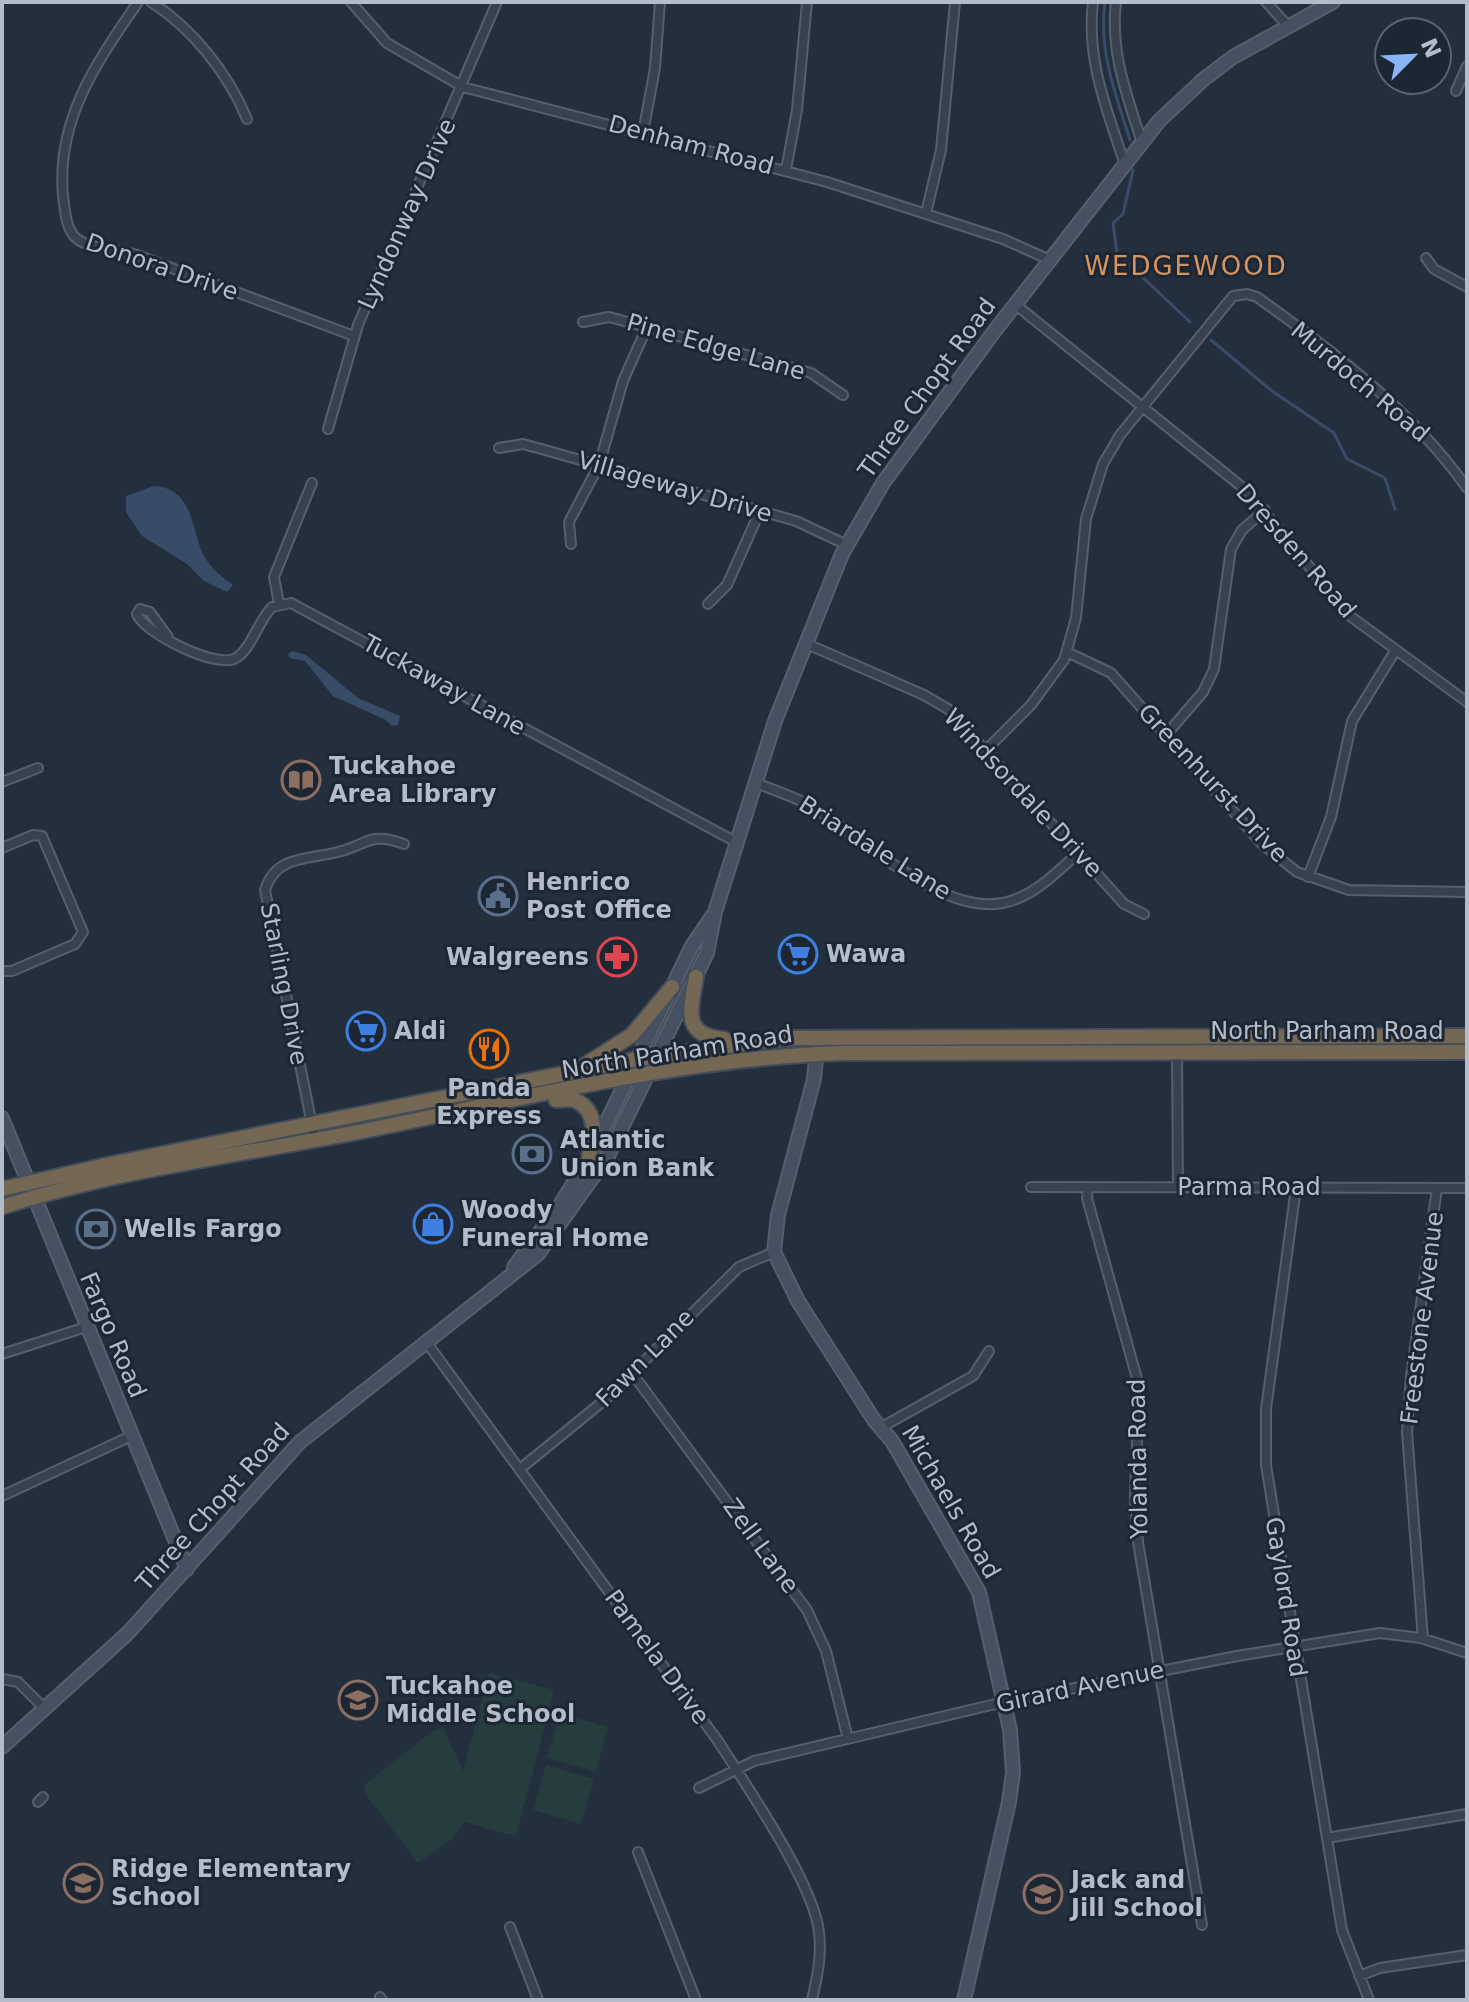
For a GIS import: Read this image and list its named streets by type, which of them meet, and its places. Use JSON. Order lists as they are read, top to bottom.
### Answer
{
  "streets": {
    "highway": ["North Parham Road"],
    "main road": ["Three Chopt Road", "Fargo Road", "Michaels Road"],
    "street": [
      "Denham Road",
      "Lyndonway Drive",
      "Donora Drive",
      "Pine Edge Lane",
      "Murdoch Road",
      "Villageway Drive",
      "Dresden Road",
      "Tuckaway Lane",
      "Greenhurst Drive",
      "Windsordale Drive",
      "Briardale Lane",
      "Starling Drive",
      "Parma Road",
      "Freestone Avenue",
      "Fawn Lane",
      "Yolanda Road",
      "Zell Lane",
      "Gaylord Road",
      "Pamela Drive",
      "Girard Avenue"
    ]
  },
  "crossings": [
    ["Denham Road", "Lyndonway Drive"],
    ["Denham Road", "Three Chopt Road"],
    ["Lyndonway Drive", "Donora Drive"],
    ["Murdoch Road", "Dresden Road"],
    ["Three Chopt Road", "Villageway Drive"],
    ["Three Chopt Road", "Dresden Road"],
    ["Three Chopt Road", "Tuckaway Lane"],
    ["Three Chopt Road", "Windsordale Drive"],
    ["Three Chopt Road", "Briardale Lane"],
    ["Three Chopt Road", "North Parham Road"],
    ["Three Chopt Road", "Fargo Road"],
    ["Three Chopt Road", "Pamela Drive"],
    ["Windsordale Drive", "Briardale Lane"],
    ["Starling Drive", "North Parham Road"],
    ["North Parham Road", "Fargo Road"],
    ["Parma Road", "Freestone Avenue"],
    ["Parma Road", "Yolanda Road"],
    ["Parma Road", "Gaylord Road"],
    ["Freestone Avenue", "Girard Avenue"],
    ["Fawn Lane", "Michaels Road"],
    ["Fawn Lane", "Zell Lane"],
    ["Fawn Lane", "Pamela Drive"],
    ["Yolanda Road", "Girard Avenue"],
    ["Michaels Road", "Girard Avenue"],
    ["Zell Lane", "Girard Avenue"],
    ["Gaylord Road", "Girard Avenue"],
    ["Pamela Drive", "Girard Avenue"]
  ],
  "districts": ["WEDGEWOOD"],
  "places": {
    "library": ["Tuckahoe Area Library"],
    "public building": ["Henrico Post Office"],
    "supermarket": ["Wawa", "Aldi"],
    "pharmacy": ["Walgreens"],
    "restaurant": ["Panda Express"],
    "bank": ["Atlantic Union Bank", "Wells Fargo"],
    "shop": ["Woody Funeral Home"],
    "school or university": ["Tuckahoe Middle School", "Ridge Elementary School", "Jack and Jill School"]
  },
  "north": "top right"
}
